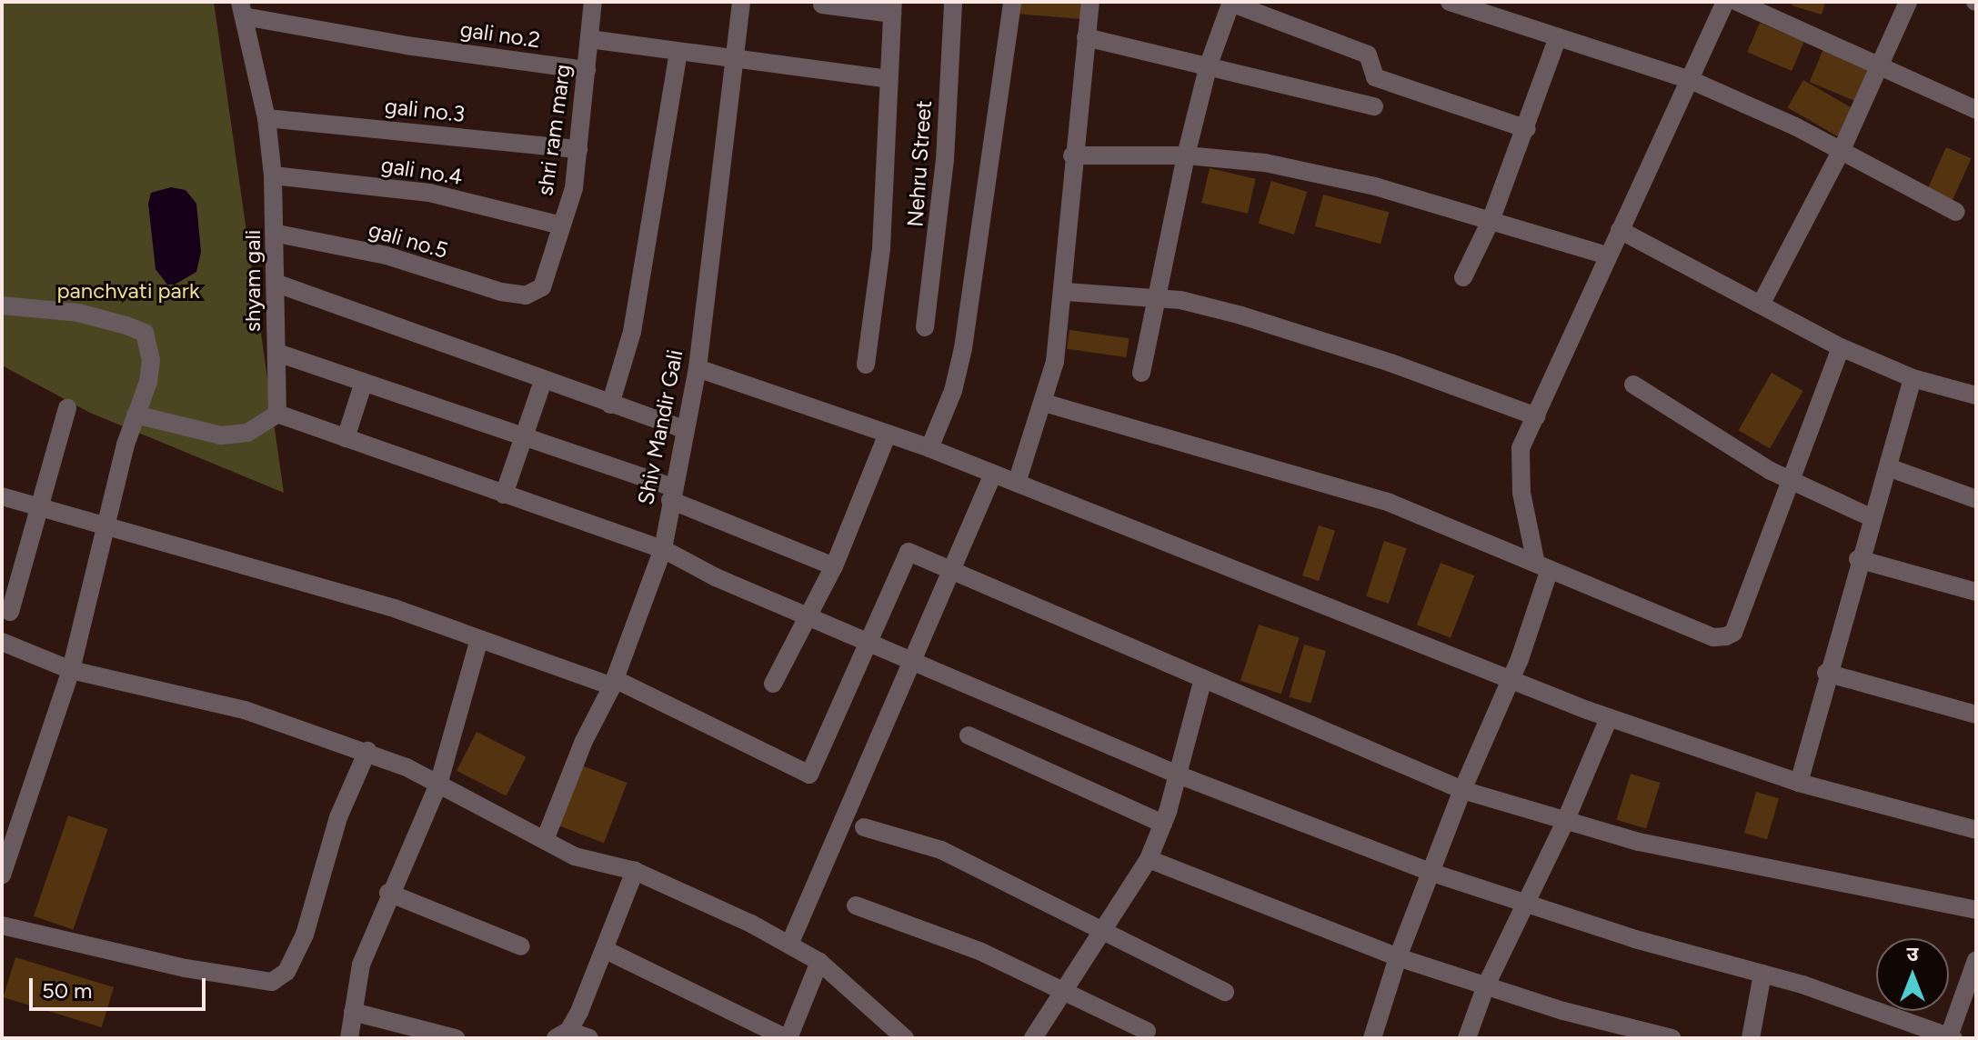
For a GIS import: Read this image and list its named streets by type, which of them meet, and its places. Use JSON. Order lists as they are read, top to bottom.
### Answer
{
  "streets": {
    "street": [
      "gali no.2",
      "gali no.3",
      "shri ram marg",
      "Nehru Street",
      "gali no.4",
      "gali no.5",
      "shyam gali",
      "Shiv Mandir Gali"
    ]
  },
  "crossings": [
    ["gali no.2", "shri ram marg"],
    ["gali no.2", "shyam gali"],
    ["gali no.3", "shri ram marg"],
    ["gali no.3", "shyam gali"],
    ["shri ram marg", "gali no.4"],
    ["shri ram marg", "gali no.5"],
    ["gali no.4", "shyam gali"],
    ["gali no.5", "shyam gali"]
  ],
  "parks": ["panchvati park"],
  "scale_bar": "50 m",
  "north": "top"
}
